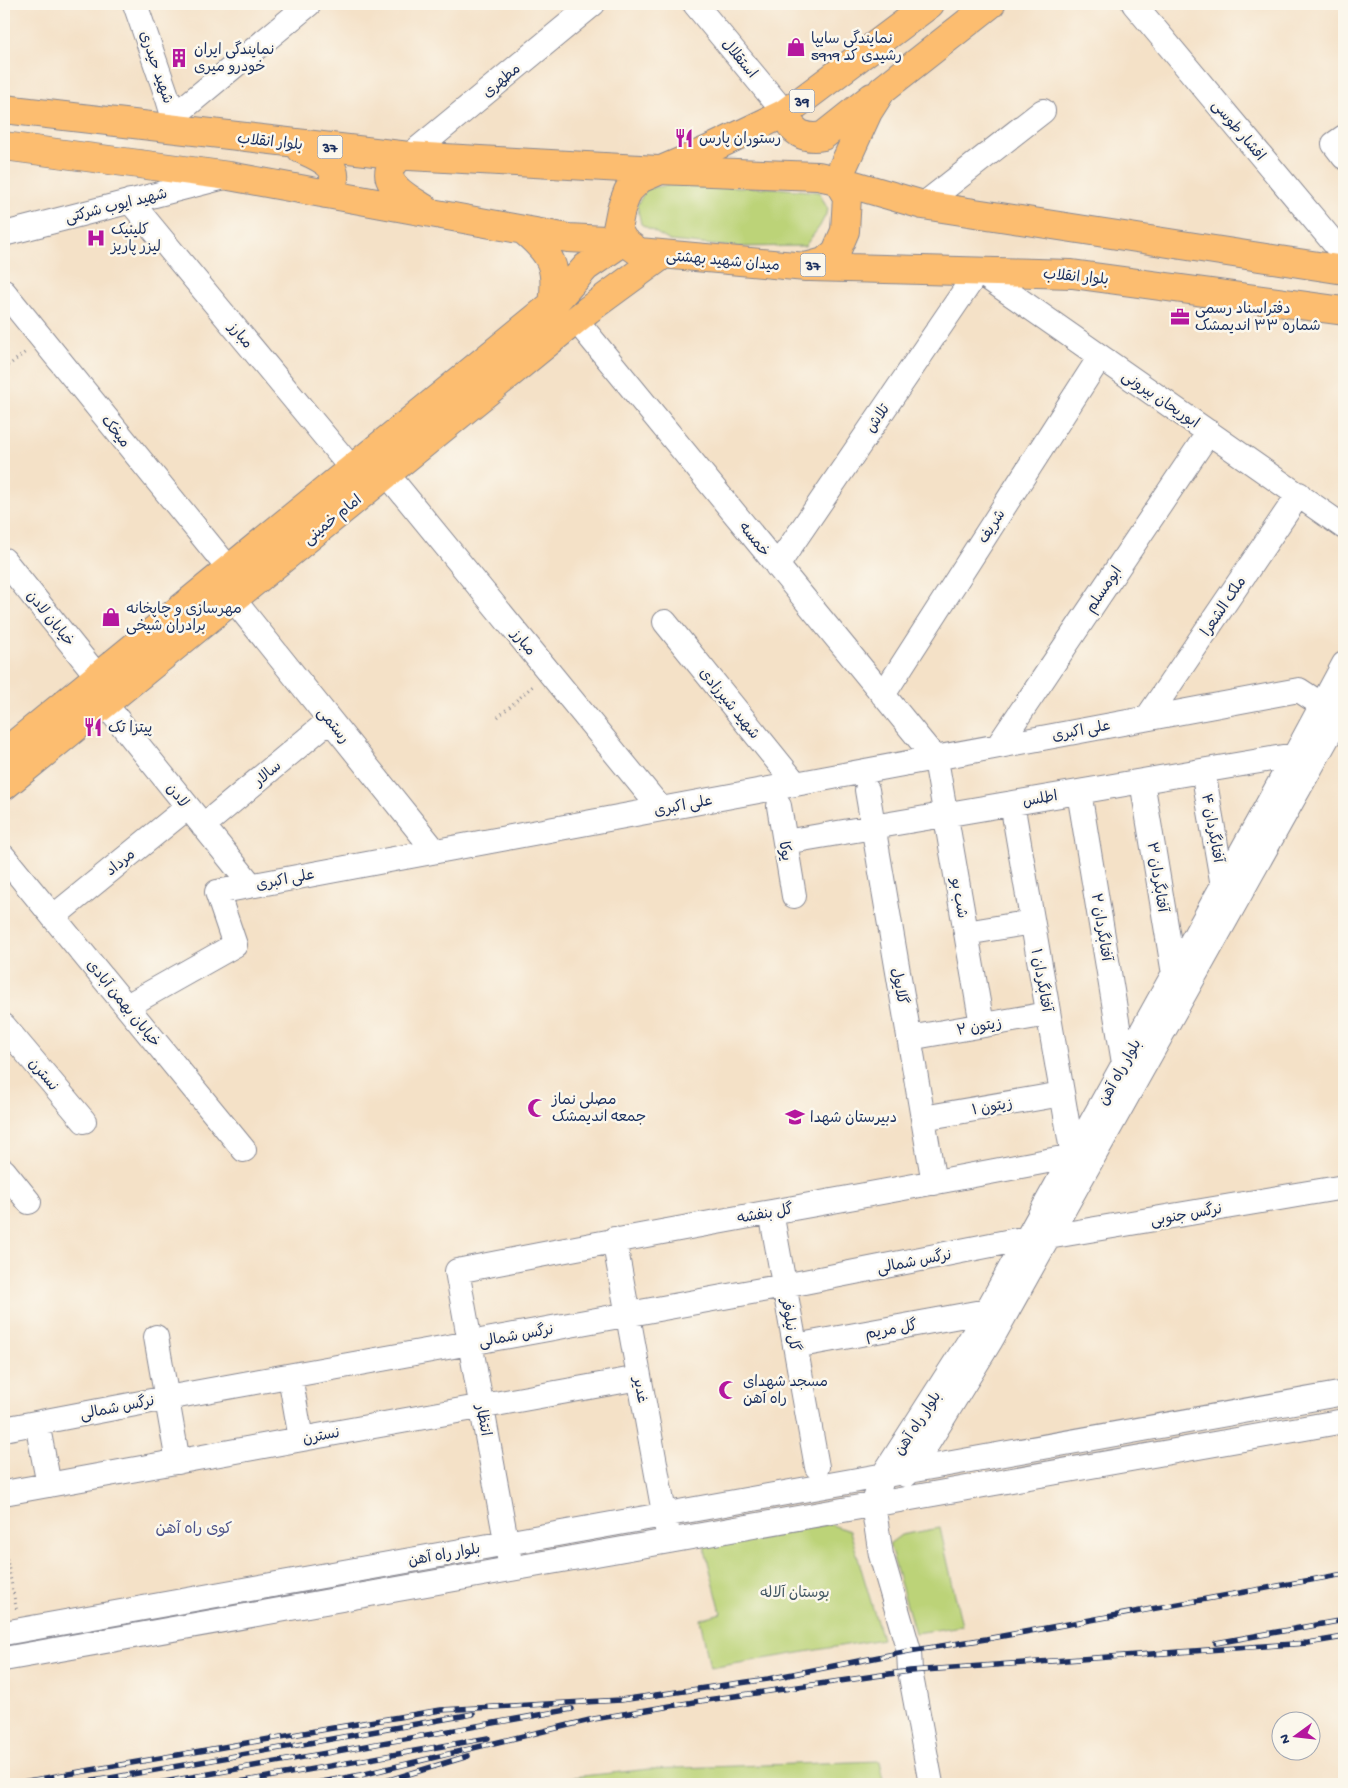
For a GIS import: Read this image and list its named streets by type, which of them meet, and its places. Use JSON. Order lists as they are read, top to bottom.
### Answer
{
  "streets": {
    "main road": [
      "39",
      "بلوار انقلاب",
      "37",
      "میدان شهید بهشتی",
      "امام خمینی"
    ],
    "street": [
      "استقلال",
      "شهید حیدری",
      "مطهری",
      "افشار طوسی",
      "شهید ایوب شرکتی",
      "مبارز",
      "ابوریحان بیرونی",
      "تلاش",
      "میخک",
      "شریف",
      "خمسه",
      "ابومسلم",
      "ملک الشعرا",
      "خیابان لادن",
      "شهید شیرزادی",
      "رستمی",
      "علی اکبری",
      "سالار",
      "لادن",
      "اطلس",
      "آفتابگردان ۴",
      "یوکا",
      "مرداد",
      "آفتابگردان ۳",
      "شب بو",
      "آفتابگردان ۲",
      "آفتابگردان ۱",
      "گلایول",
      "خیابان بهمن آبادی",
      "زیتون ۲",
      "بلوار راه آهن",
      "نسترن",
      "زیتون ۱",
      "گل بنفشه",
      "نرگس جنوبی",
      "نرگس شمالی",
      "گل نیلوفر",
      "گل مریم",
      "غدیر",
      "انتظار"
    ]
  },
  "crossings": [
    ["استقلال", "39"],
    ["شهید حیدری", "بلوار انقلاب"],
    ["مطهری", "بلوار انقلاب"],
    ["39", "بلوار انقلاب"],
    ["39", "37"],
    ["بلوار انقلاب", "37"],
    ["بلوار انقلاب", "میدان شهید بهشتی"],
    ["بلوار انقلاب", "ابوریحان بیرونی"],
    ["بلوار انقلاب", "تلاش"],
    ["37", "شهید ایوب شرکتی"],
    ["37", "میدان شهید بهشتی"],
    ["37", "امام خمینی"],
    ["شهید ایوب شرکتی", "مبارز"],
    ["میدان شهید بهشتی", "امام خمینی"],
    ["مبارز", "امام خمینی"],
    ["مبارز", "علی اکبری"],
    ["ابوریحان بیرونی", "تلاش"],
    ["ابوریحان بیرونی", "شریف"],
    ["ابوریحان بیرونی", "ابومسلم"],
    ["ابوریحان بیرونی", "ملک الشعرا"],
    ["تلاش", "خمسه"],
    ["میخک", "امام خمینی"],
    ["امام خمینی", "خمسه"],
    ["امام خمینی", "خیابان لادن"],
    ["امام خمینی", "رستمی"],
    ["امام خمینی", "لادن"],
    ["شریف", "خمسه"],
    ["خمسه", "علی اکبری"],
    ["خمسه", "شب بو"],
    ["ابومسلم", "علی اکبری"],
    ["ملک الشعرا", "علی اکبری"],
    ["شهید شیرزادی", "علی اکبری"],
    ["رستمی", "علی اکبری"],
    ["رستمی", "سالار"],
    ["علی اکبری", "لادن"],
    ["علی اکبری", "شب بو"],
    ["علی اکبری", "خیابان بهمن آبادی"],
    ["علی اکبری", "بلوار راه آهن"],
    ["سالار", "لادن"],
    ["لادن", "مرداد"],
    ["اطلس", "آفتابگردان ۴"],
    ["اطلس", "یوکا"],
    ["اطلس", "آفتابگردان ۳"],
    ["اطلس", "شب بو"],
    ["اطلس", "آفتابگردان ۲"],
    ["اطلس", "آفتابگردان ۱"],
    ["اطلس", "گلایول"],
    ["اطلس", "بلوار راه آهن"],
    ["آفتابگردان ۴", "بلوار راه آهن"],
    ["مرداد", "خیابان بهمن آبادی"],
    ["آفتابگردان ۳", "بلوار راه آهن"],
    ["شب بو", "زیتون ۲"],
    ["آفتابگردان ۲", "بلوار راه آهن"],
    ["آفتابگردان ۱", "زیتون ۲"],
    ["آفتابگردان ۱", "بلوار راه آهن"],
    ["آفتابگردان ۱", "زیتون ۱"],
    ["آفتابگردان ۱", "گل بنفشه"],
    ["گلایول", "زیتون ۲"],
    ["گلایول", "زیتون ۱"],
    ["گلایول", "گل بنفشه"],
    ["بلوار راه آهن", "گل بنفشه"],
    ["بلوار راه آهن", "نرگس جنوبی"],
    ["بلوار راه آهن", "نرگس شمالی"],
    ["بلوار راه آهن", "گل مریم"],
    ["بلوار راه آهن", "غدیر"],
    ["بلوار راه آهن", "انتظار"],
    ["نسترن", "غدیر"],
    ["نسترن", "انتظار"],
    ["گل بنفشه", "گل نیلوفر"],
    ["گل بنفشه", "غدیر"],
    ["گل بنفشه", "انتظار"],
    ["نرگس جنوبی", "نرگس شمالی"],
    ["نرگس شمالی", "گل نیلوفر"],
    ["نرگس شمالی", "غدیر"],
    ["نرگس شمالی", "انتظار"],
    ["گل نیلوفر", "گل مریم"]
  ],
  "districts": ["کوی راه آهن"],
  "parks": ["بوستان آلاله"],
  "places": {
    "shop": ["نمایندگی سایپا رشیدی کد 5919", "مهرسازی و چاپخانه برادران شیخی"],
    "building": ["نمایندگی ایران خودرو میری"],
    "restaurant": ["رستوران پارس", "پیتزا تک"],
    "hospital": ["کلینیک لیزر پاریز"],
    "office": ["دفتراسناد رسمی شماره ۳۳ اندیمشک"],
    "mosque": ["مصلی نماز جمعه اندیمشک", "مسجد شهدای راه آهن"],
    "school or university": ["دبیرستان شهدا"]
  },
  "north": "left"
}
